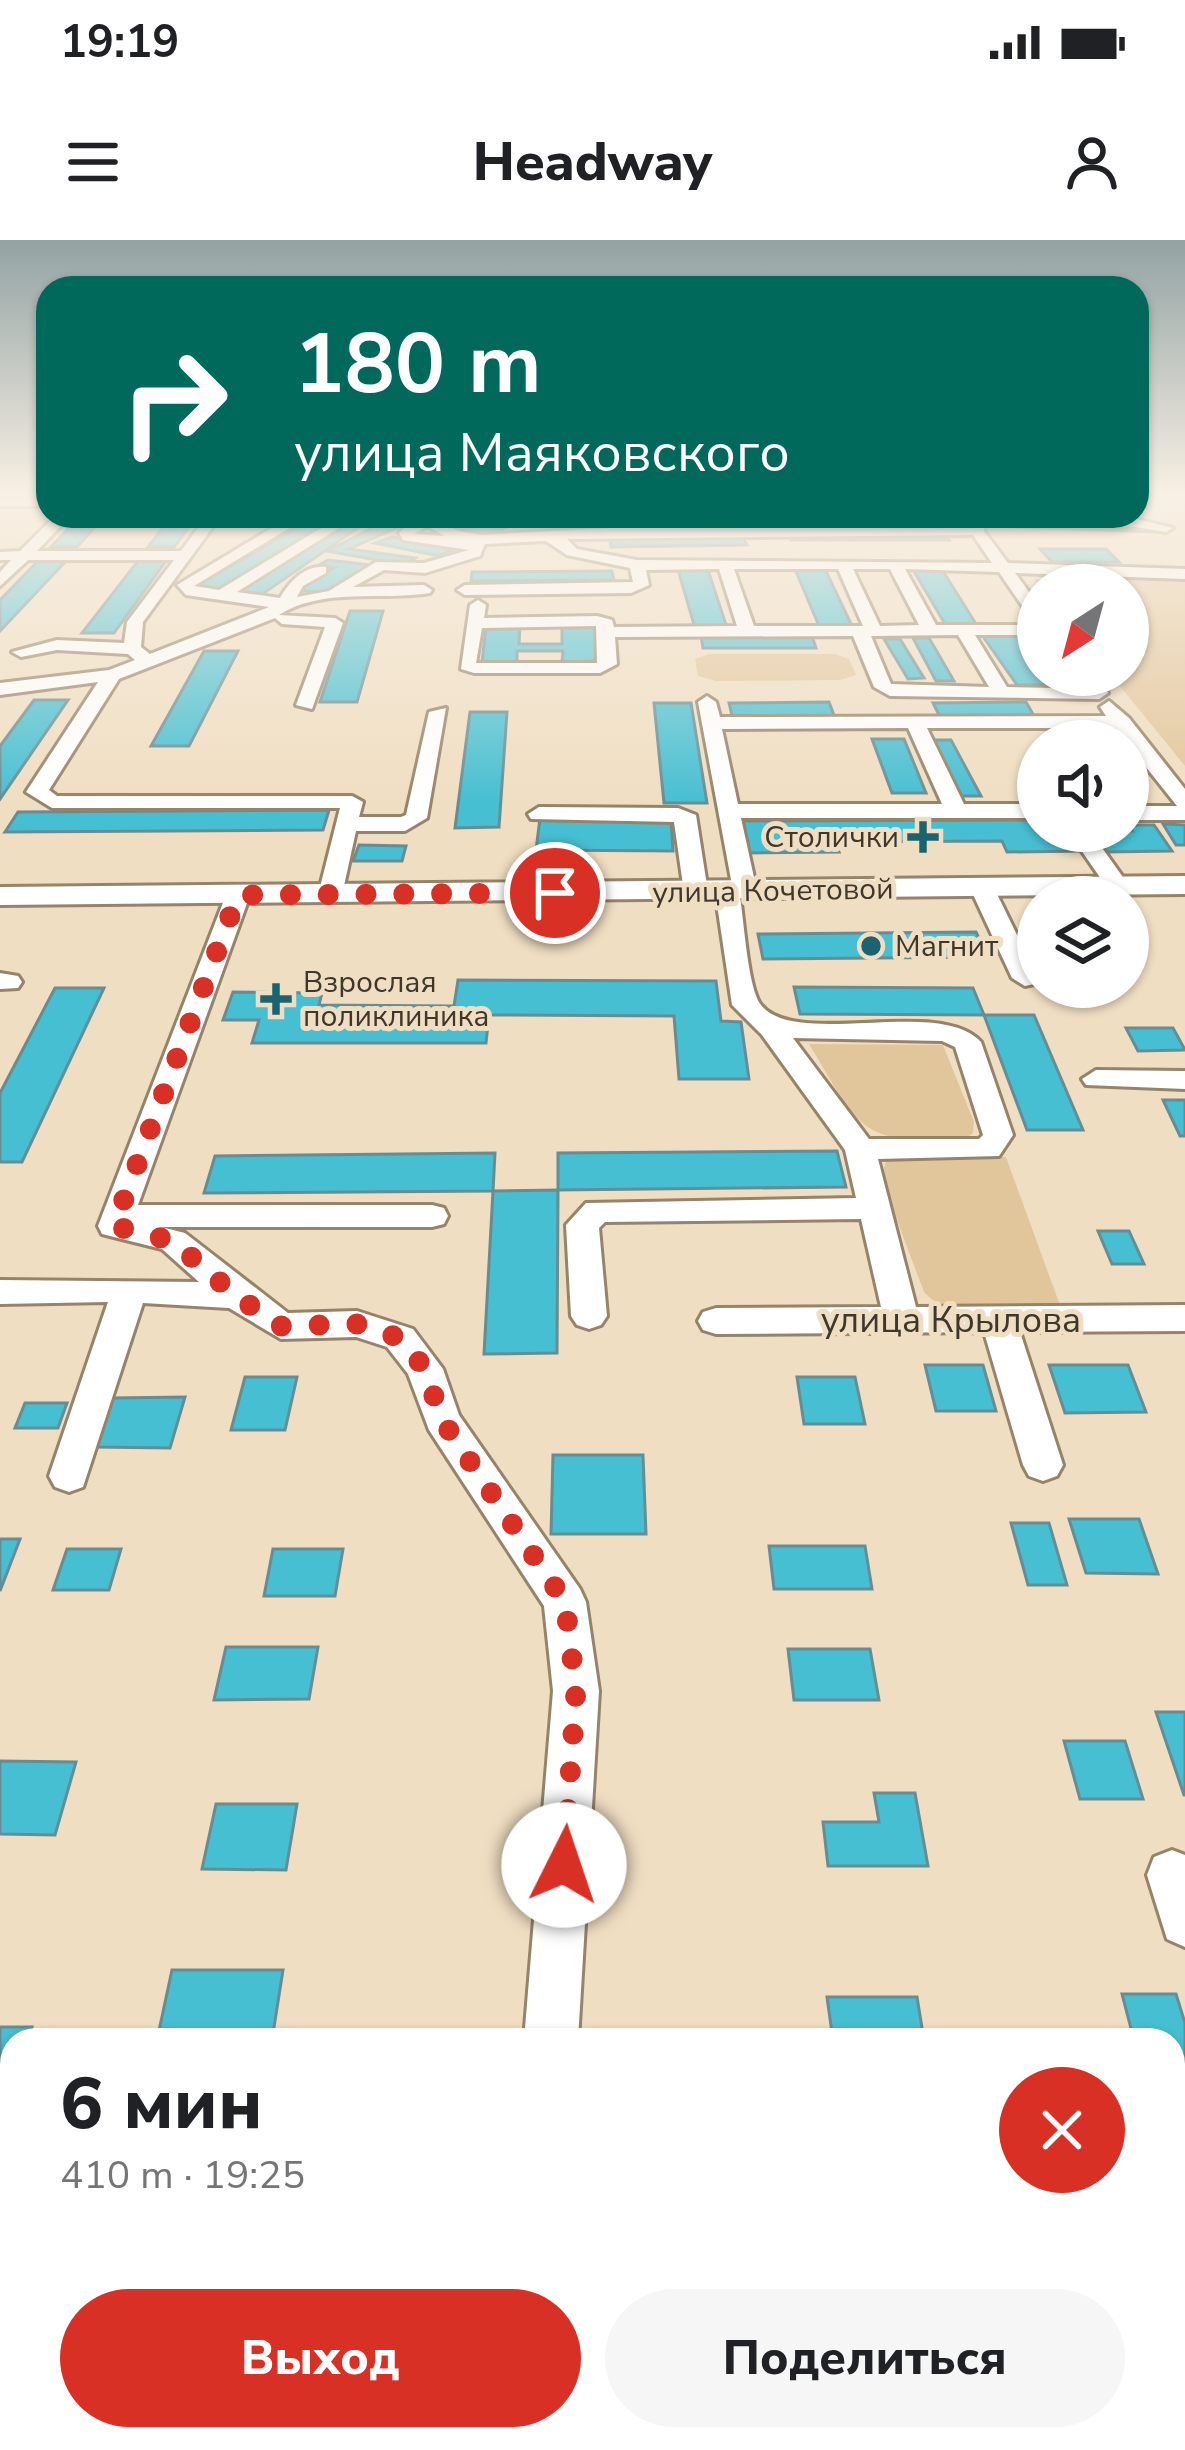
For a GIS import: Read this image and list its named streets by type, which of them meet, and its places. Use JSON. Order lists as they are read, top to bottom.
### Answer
{
  "streets": {
    "main road": ["улица Кочетовой"],
    "street": ["улица Крылова"]
  },
  "places": {
    "health": ["Столички", "Взрослая поликлиника"],
    "other": ["Магнит"]
  },
  "north": "bottom left",
  "page": {
    "status": "19:19",
    "header": "Headway",
    "turn": ["180 m", "улица Маяковского"],
    "heading": ["6 мин", "410 m · 19:25"],
    "buttons": ["Выход", "Поделиться"]
  }
}
